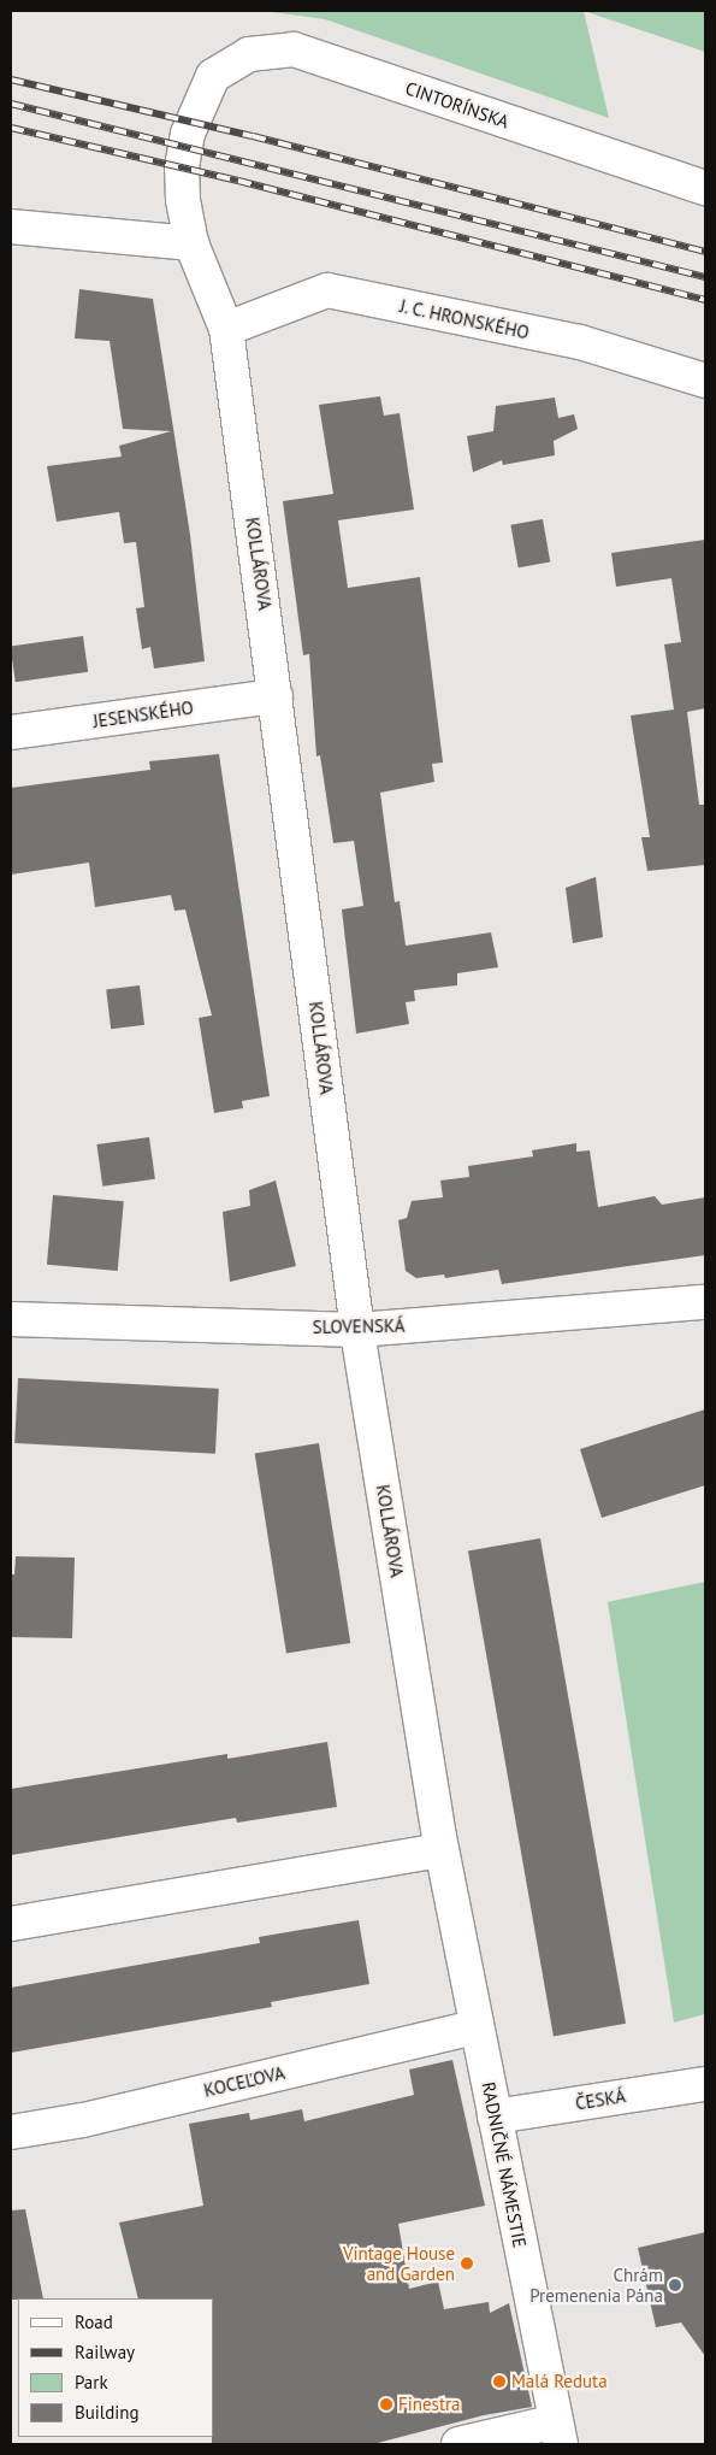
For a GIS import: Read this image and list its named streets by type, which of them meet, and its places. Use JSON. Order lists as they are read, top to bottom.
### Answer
{
  "streets": {
    "street": [
      "CINTORÍNSKA",
      "J. C. HRONSKÉHO",
      "KOLLÁROVA",
      "JESENSKÉHO",
      "SLOVENSKÁ",
      "KOCEĽOVA",
      "ČESKÁ",
      "RADNIČNÉ NÁMESTIE"
    ]
  },
  "crossings": [
    ["CINTORÍNSKA", "KOLLÁROVA"],
    ["J. C. HRONSKÉHO", "KOLLÁROVA"],
    ["KOLLÁROVA", "JESENSKÉHO"],
    ["KOLLÁROVA", "SLOVENSKÁ"],
    ["KOLLÁROVA", "KOCEĽOVA"],
    ["KOLLÁROVA", "RADNIČNÉ NÁMESTIE"],
    ["KOCEĽOVA", "RADNIČNÉ NÁMESTIE"],
    ["ČESKÁ", "RADNIČNÉ NÁMESTIE"]
  ],
  "places": [
    "Vintage House and Garden",
    "Chrám Premenenia Pána",
    "Malá Reduta",
    "Finestra"
  ],
  "legend": [
    "Road",
    "Railway",
    "Park",
    "Building"
  ]
}
